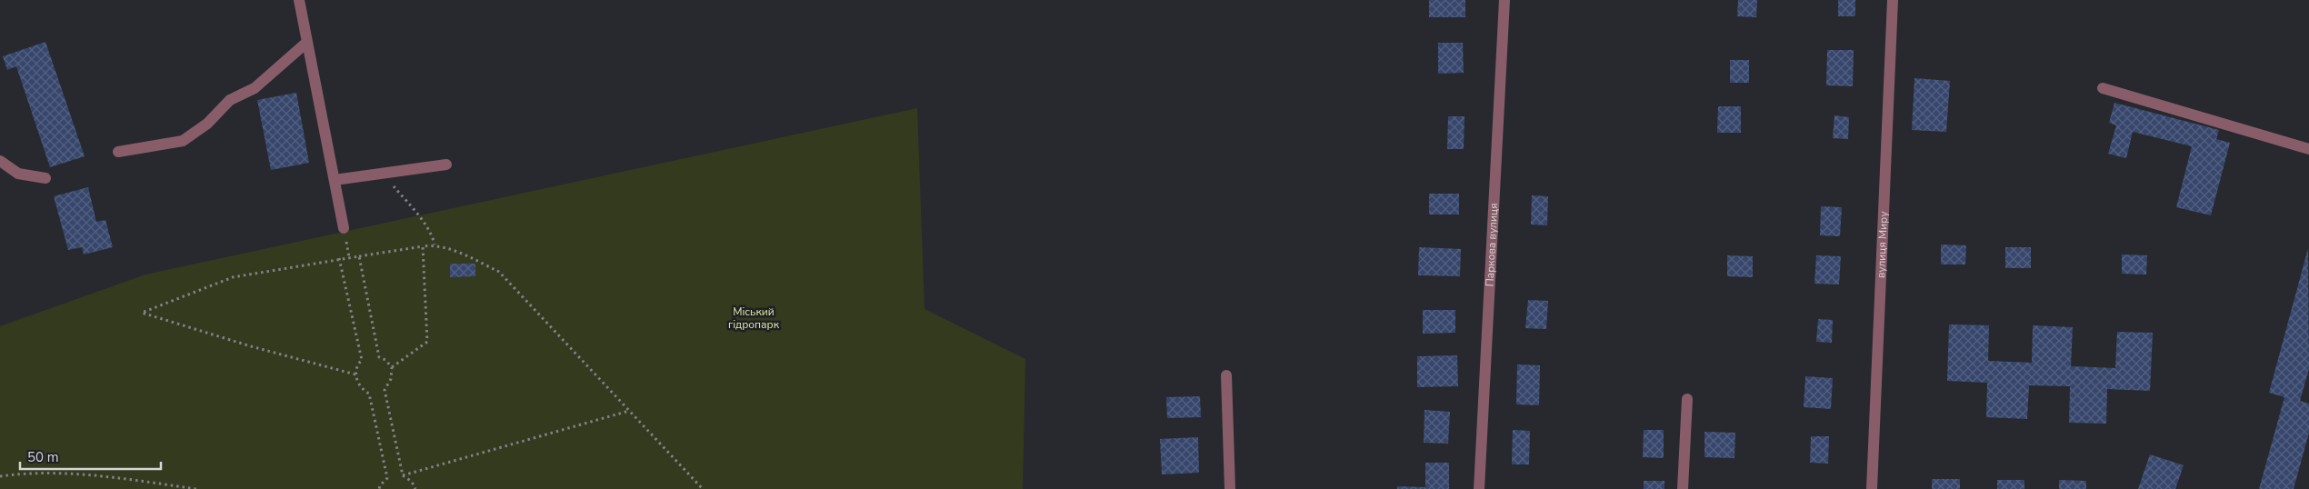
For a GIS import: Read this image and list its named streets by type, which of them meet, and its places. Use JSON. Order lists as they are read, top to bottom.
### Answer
{
  "streets": {
    "street": ["Паркова вулиця", "вулиця Миру"]
  },
  "parks": ["Міський гідропарк"],
  "scale_bar": "50 m"
}
